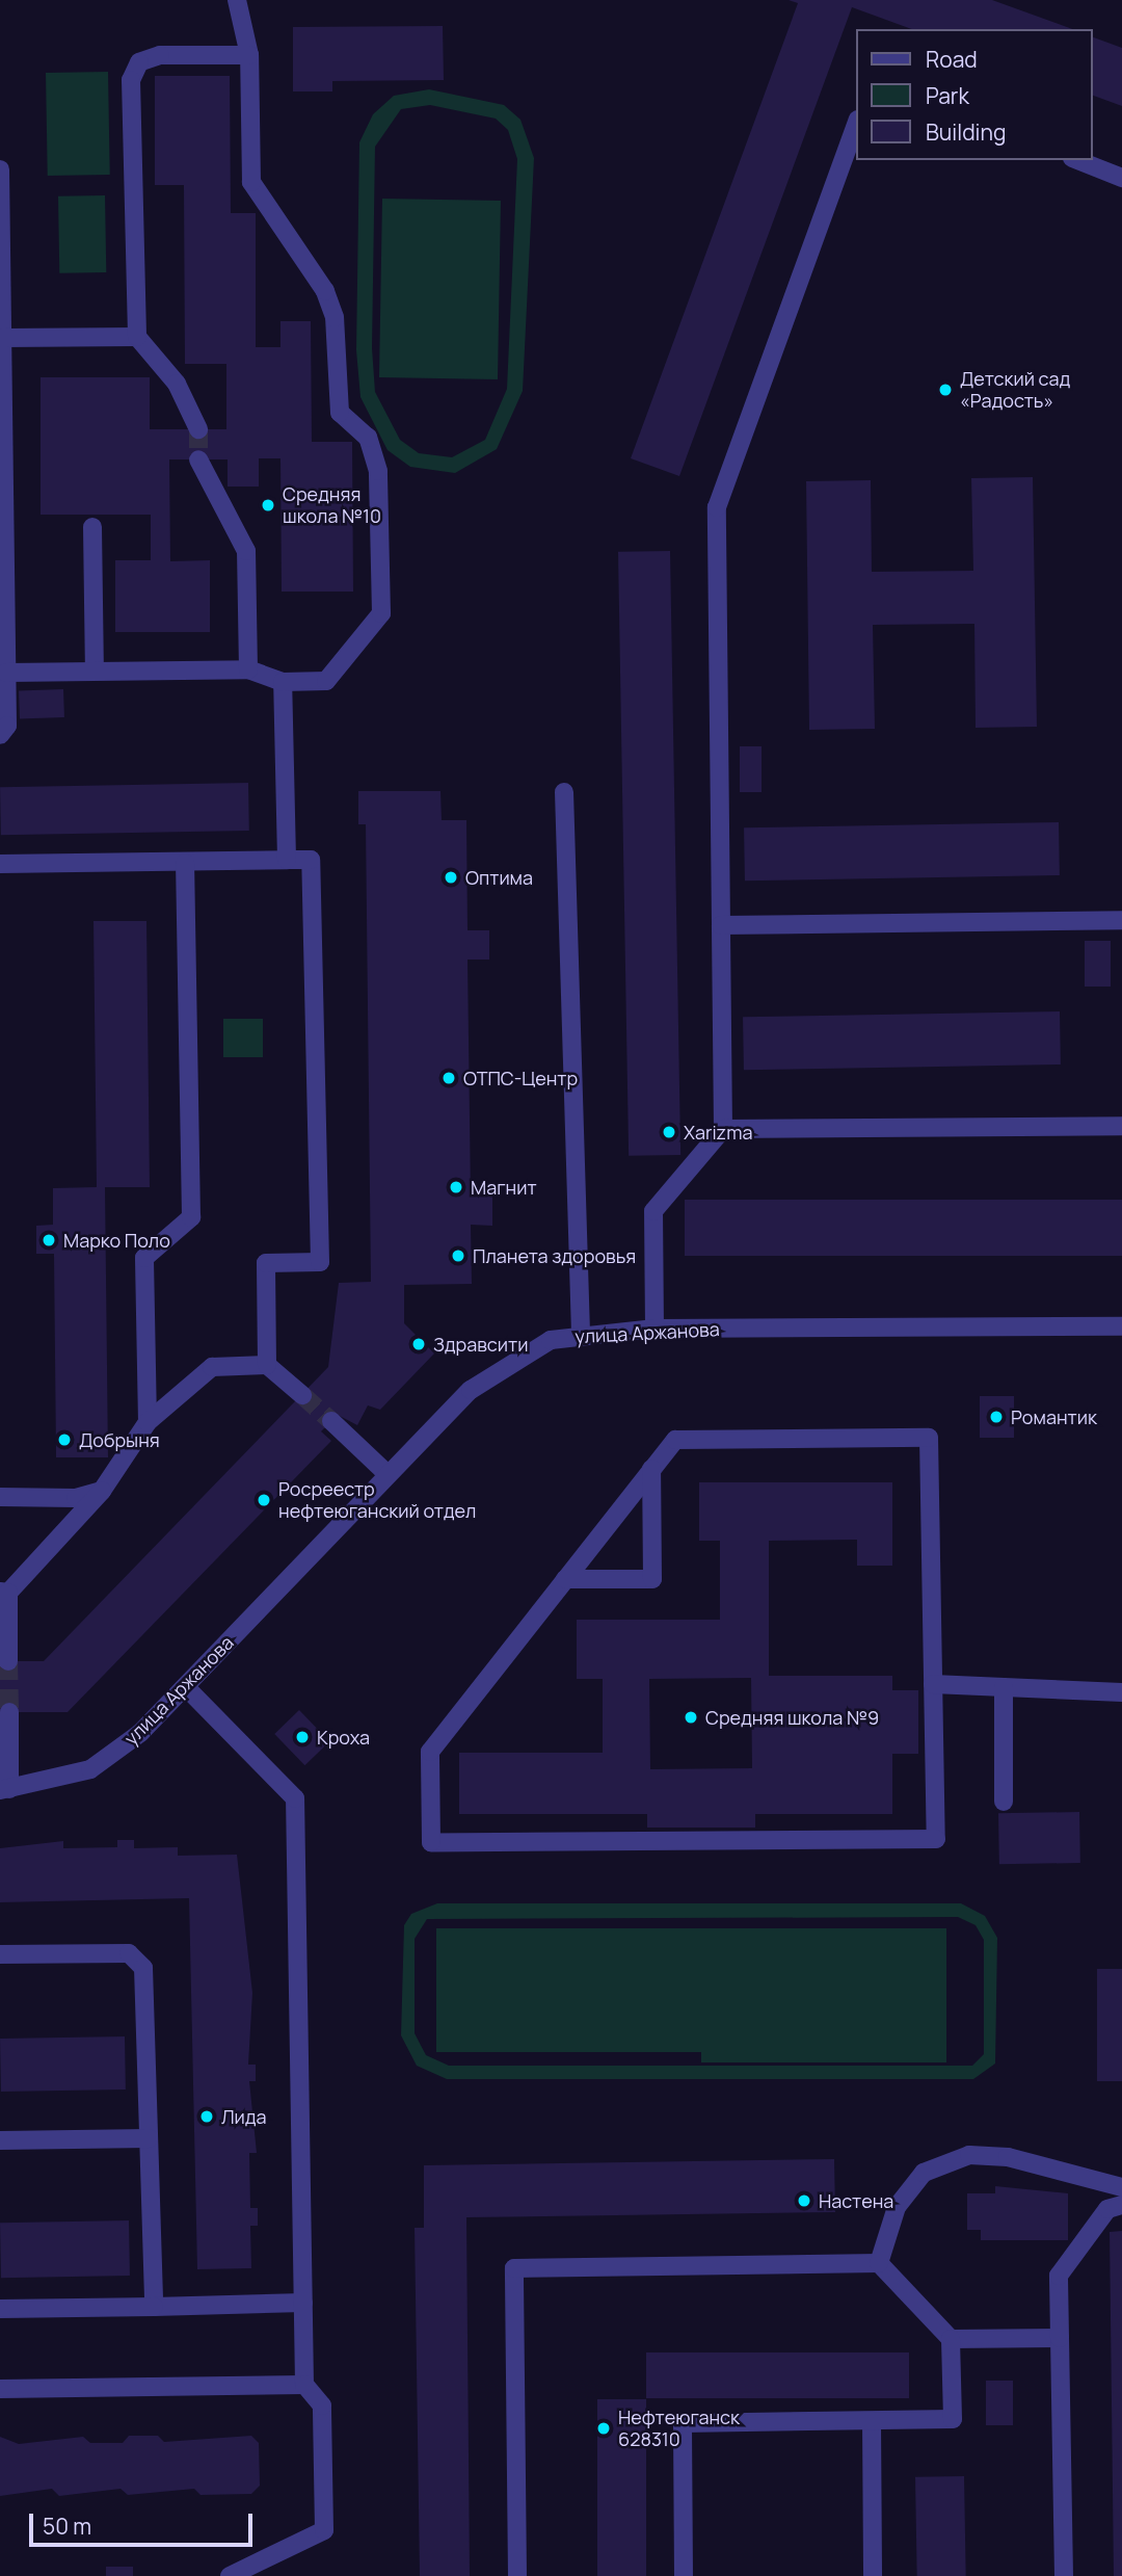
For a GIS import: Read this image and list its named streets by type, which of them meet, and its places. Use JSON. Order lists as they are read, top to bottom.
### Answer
{
  "streets": {
    "street": ["улица Аржанова"]
  },
  "places": [
    "Детский сад «Радость»",
    "Средняя школа №10",
    "Оптима",
    "ОТПС-Центр",
    "Xarizma",
    "Магнит",
    "Марко Поло",
    "Планета здоровья",
    "Здравсити",
    "Романтик",
    "Добрыня",
    "Росреестр нефтеюганский отдел",
    "Средняя школа №9",
    "Кроха",
    "Лида",
    "Настена",
    "Нефтеюганск 628310"
  ],
  "legend": ["Road", "Park", "Building"],
  "scale_bar": "50 m"
}
